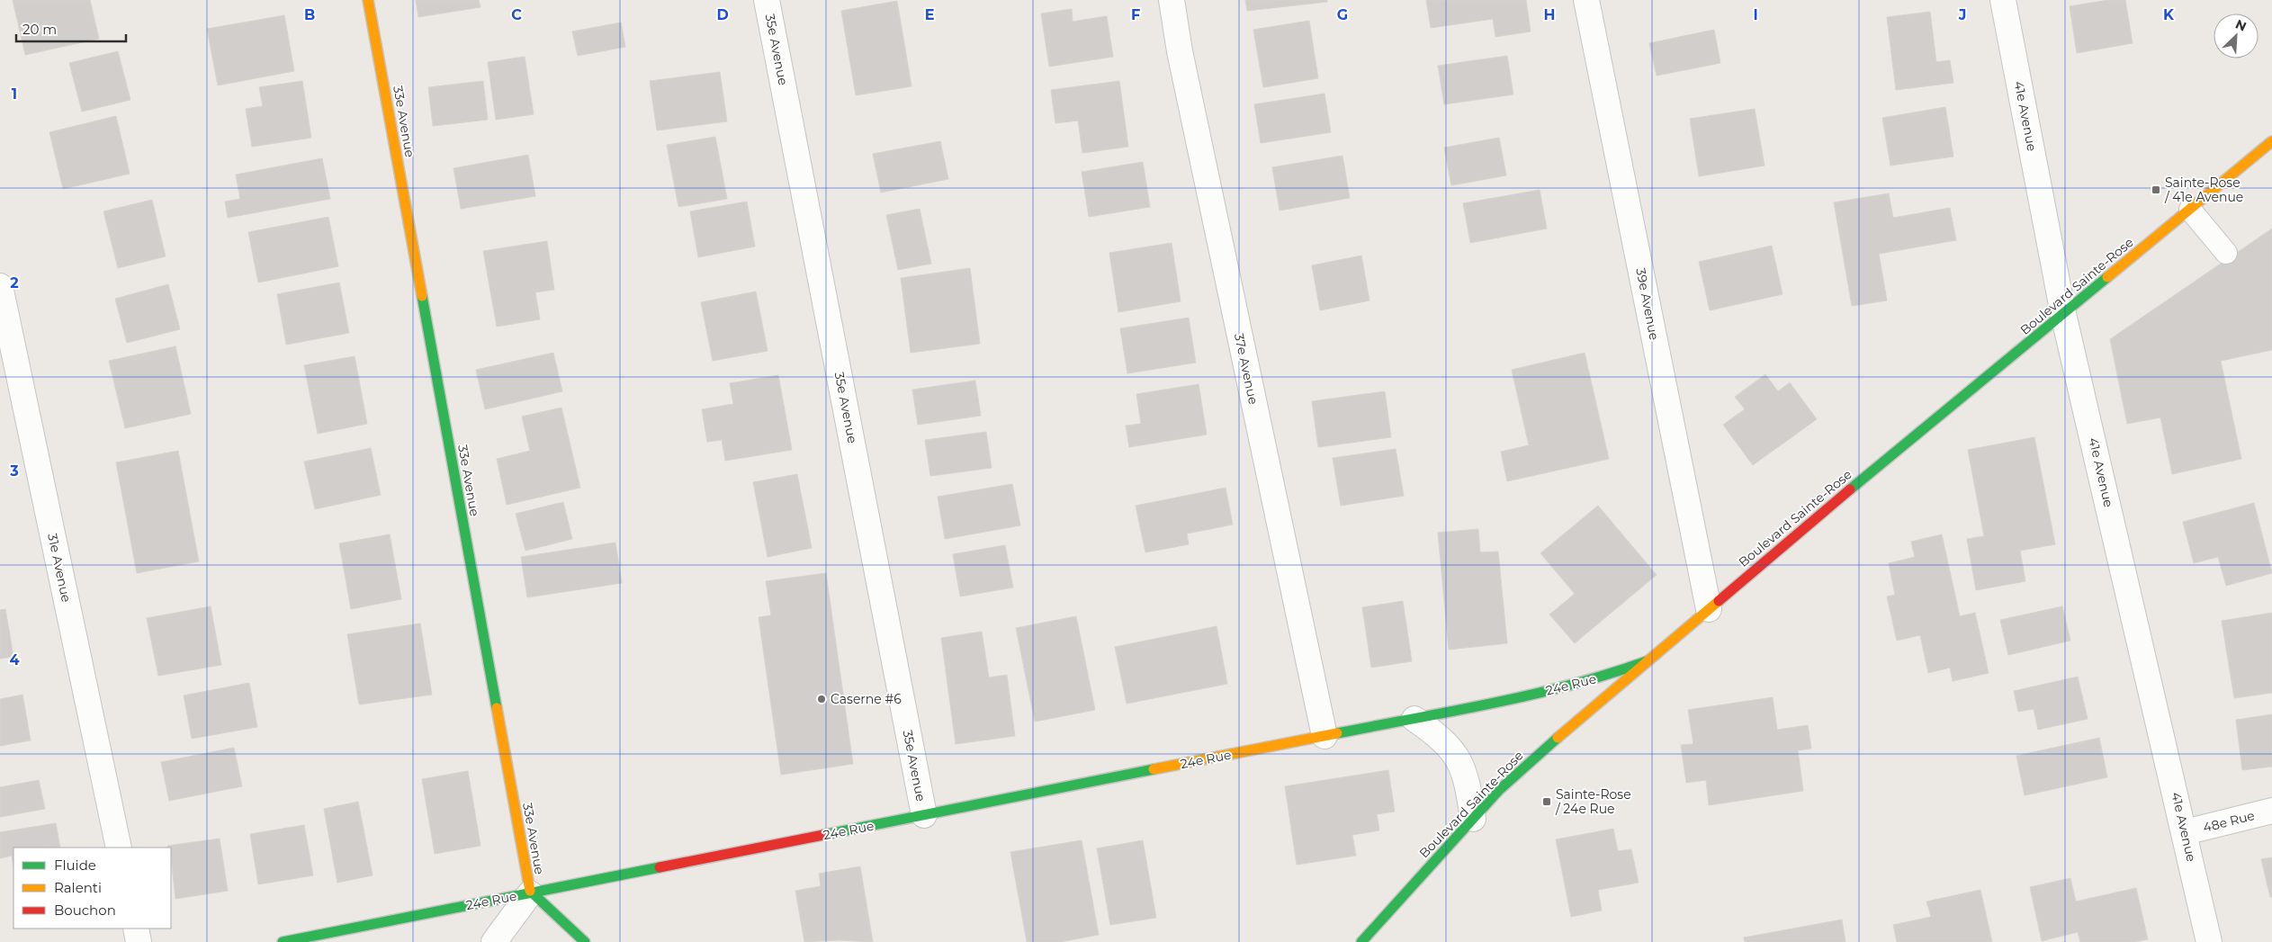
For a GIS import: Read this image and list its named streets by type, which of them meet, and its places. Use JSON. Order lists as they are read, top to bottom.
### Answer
{
  "streets": {
    "street": [
      "35e Avenue",
      "41e Avenue",
      "33e Avenue",
      "Boulevard Sainte-Rose",
      "39e Avenue",
      "37e Avenue",
      "31e Avenue",
      "24e Rue",
      "48e Rue"
    ]
  },
  "crossings": [
    ["35e Avenue", "24e Rue"],
    ["41e Avenue", "Boulevard Sainte-Rose"],
    ["41e Avenue", "48e Rue"],
    ["33e Avenue", "24e Rue"],
    ["Boulevard Sainte-Rose", "39e Avenue"],
    ["Boulevard Sainte-Rose", "24e Rue"],
    ["37e Avenue", "24e Rue"]
  ],
  "places": {
    "transit": ["Sainte-Rose / 41e Avenue", "Sainte-Rose / 24e Rue"],
    "other": ["Caserne #6"]
  },
  "legend": ["Fluide", "Ralenti", "Bouchon"],
  "scale_bar": "20 m",
  "north": "top right",
  "grid": {
    "columns": [
      "B",
      "C",
      "D",
      "E",
      "F",
      "G",
      "H",
      "I",
      "J",
      "K"
    ],
    "rows": [
      "1",
      "2",
      "3",
      "4"
    ]
  }
}
